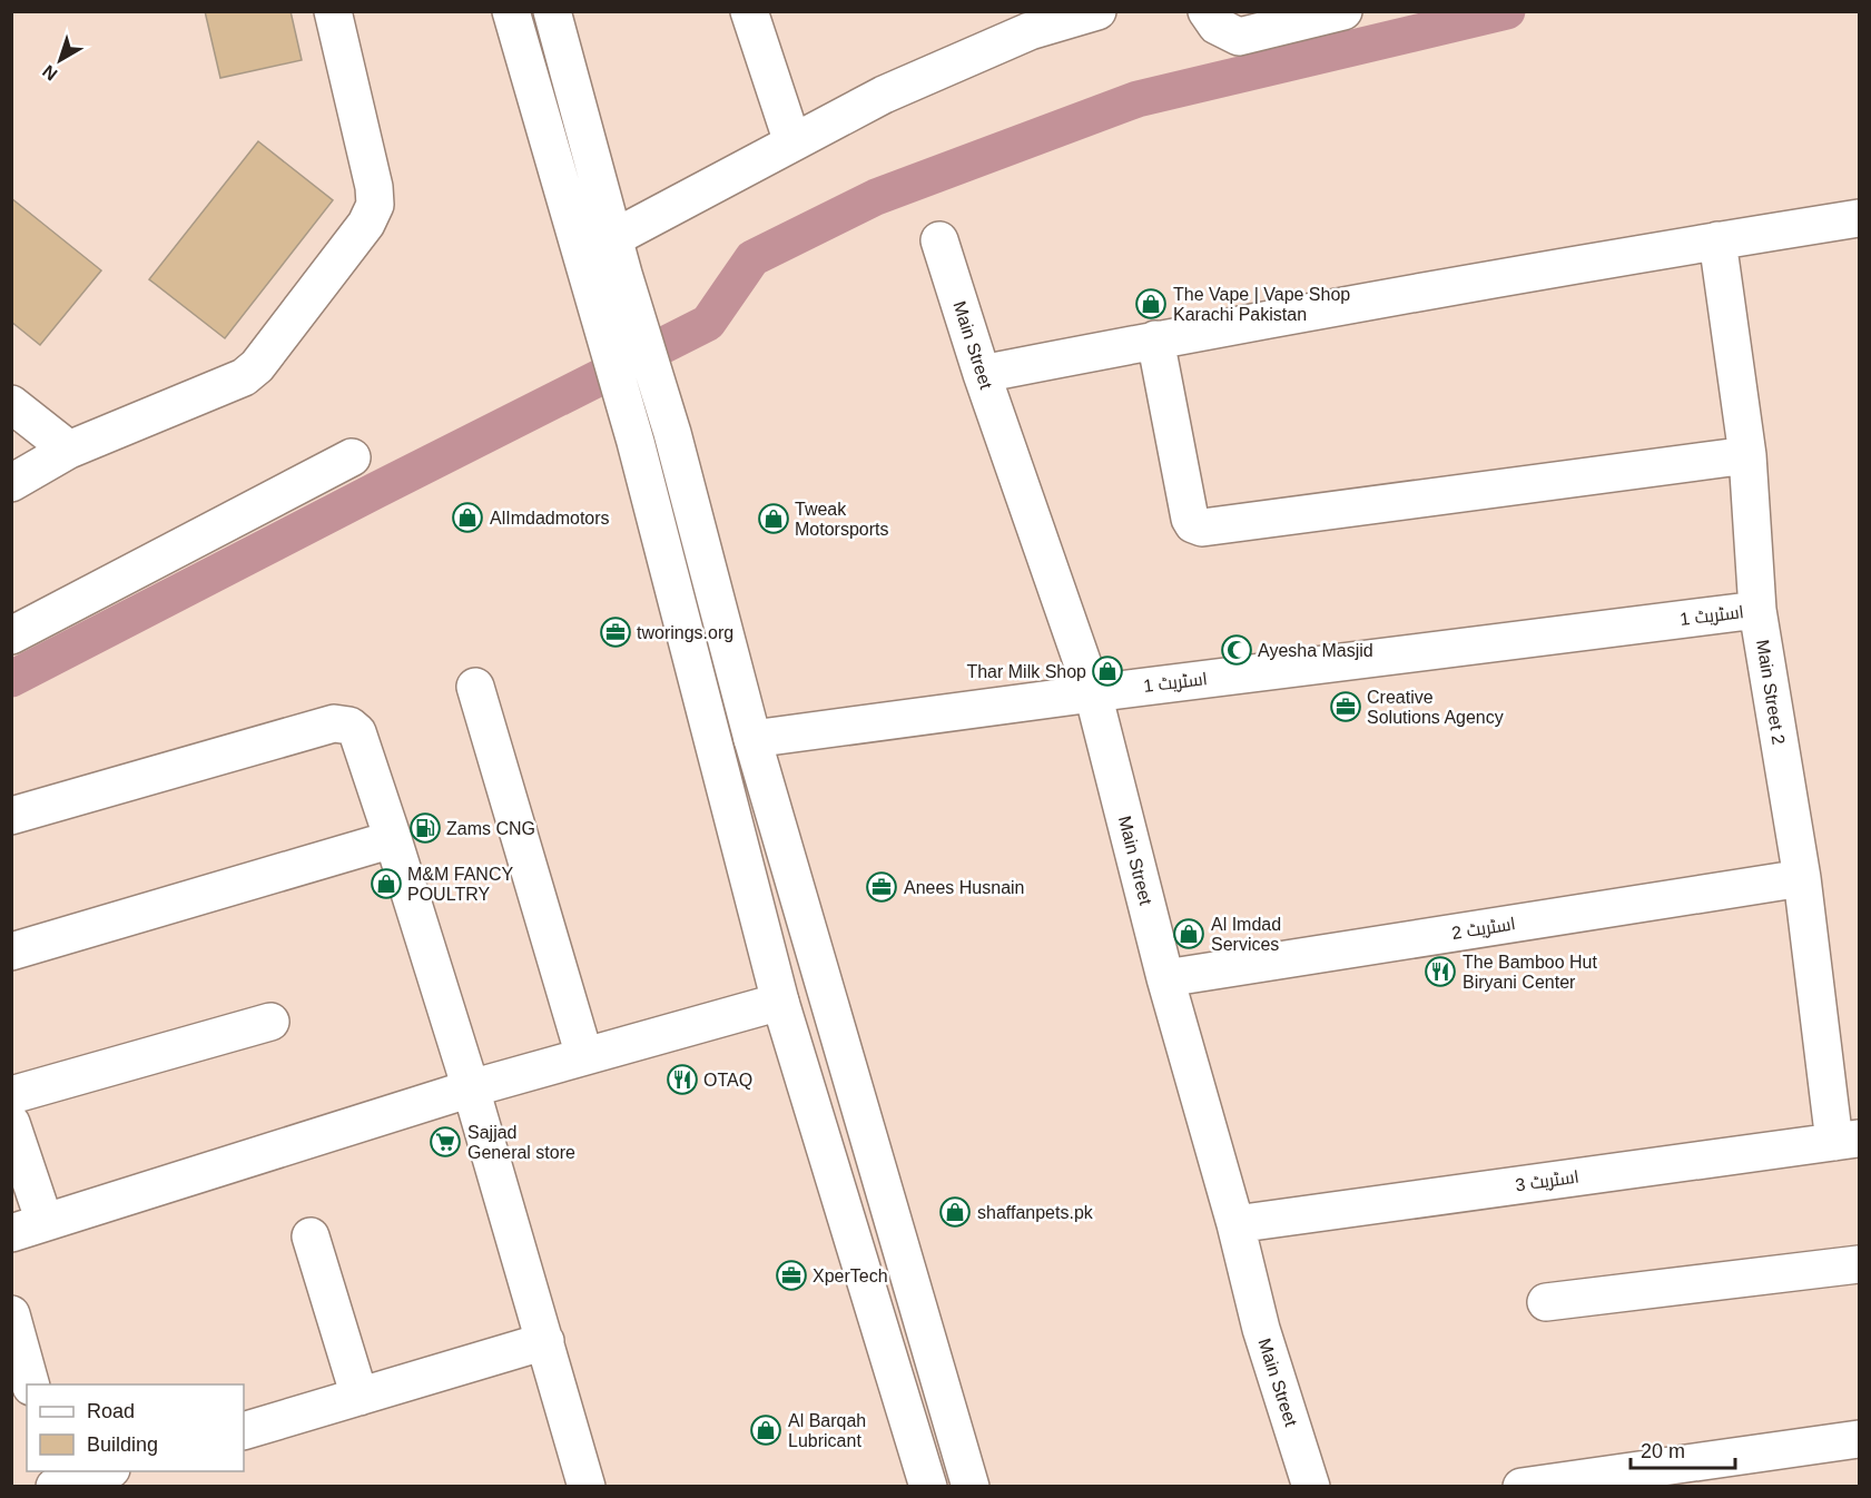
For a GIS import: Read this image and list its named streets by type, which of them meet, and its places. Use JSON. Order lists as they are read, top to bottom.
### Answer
{
  "streets": {
    "street": [
      "Main Street",
      "اسٹریٹ 1",
      "Main Street 2",
      "اسٹریٹ 2",
      "اسٹریٹ 3"
    ]
  },
  "crossings": [
    ["Main Street", "اسٹریٹ 1"],
    ["Main Street", "اسٹریٹ 2"],
    ["Main Street", "اسٹریٹ 3"],
    ["اسٹریٹ 1", "Main Street 2"],
    ["Main Street 2", "اسٹریٹ 2"],
    ["Main Street 2", "اسٹریٹ 3"]
  ],
  "places": {
    "shop": [
      "The Vape | Vape Shop Karachi Pakistan",
      "AlImdadmotors",
      "Tweak Motorsports",
      "Thar Milk Shop",
      "M&M FANCY POULTRY",
      "Al Imdad Services",
      "shaffanpets.pk",
      "Al Barqah Lubricant"
    ],
    "office": [
      "tworings.org",
      "Creative Solutions Agency",
      "Anees Husnain",
      "XperTech"
    ],
    "mosque": ["Ayesha Masjid"],
    "fuel station": ["Zams CNG"],
    "restaurant": ["The Bamboo Hut Biryani Center", "OTAQ"],
    "supermarket": ["Sajjad General store"]
  },
  "legend": ["Road", "Building"],
  "scale_bar": "20 m",
  "north": "bottom left"
}
